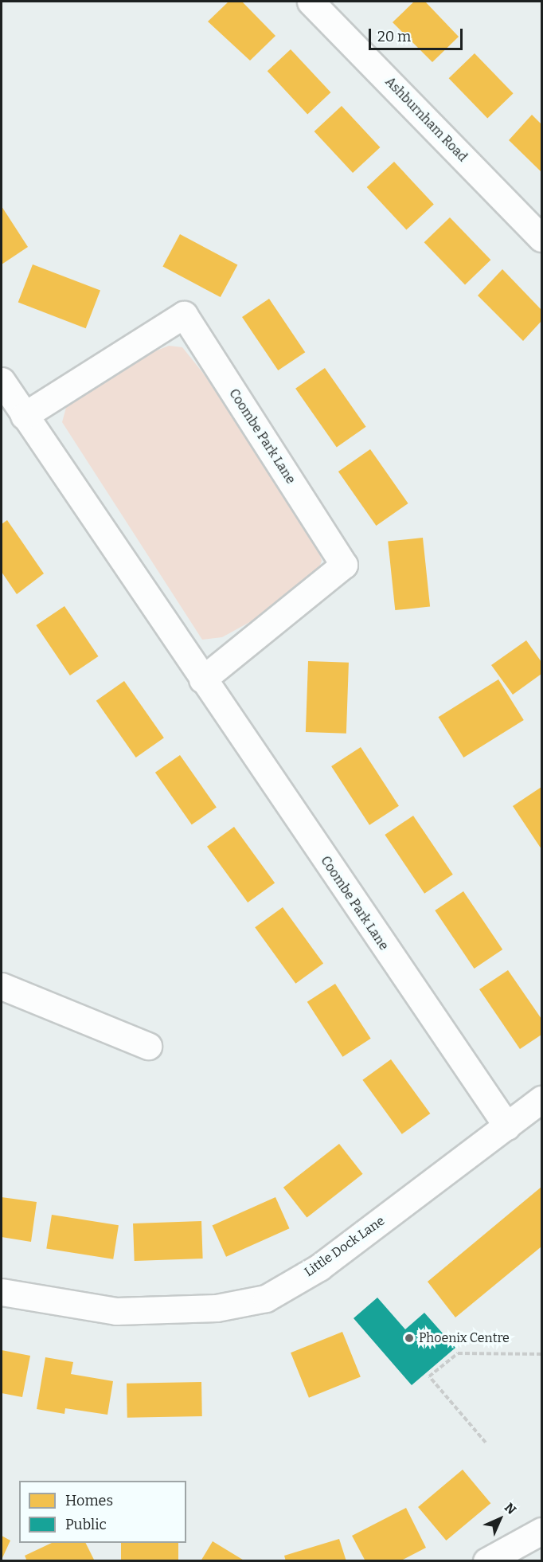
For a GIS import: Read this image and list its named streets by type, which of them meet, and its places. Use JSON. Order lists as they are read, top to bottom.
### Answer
{
  "streets": {
    "street": ["Ashburnham Road", "Coombe Park Lane", "Little Dock Lane"]
  },
  "crossings": [
    ["Coombe Park Lane", "Little Dock Lane"]
  ],
  "places": ["Phoenix Centre"],
  "legend": ["Homes", "Public"],
  "scale_bar": "20 m",
  "north": "top right"
}
